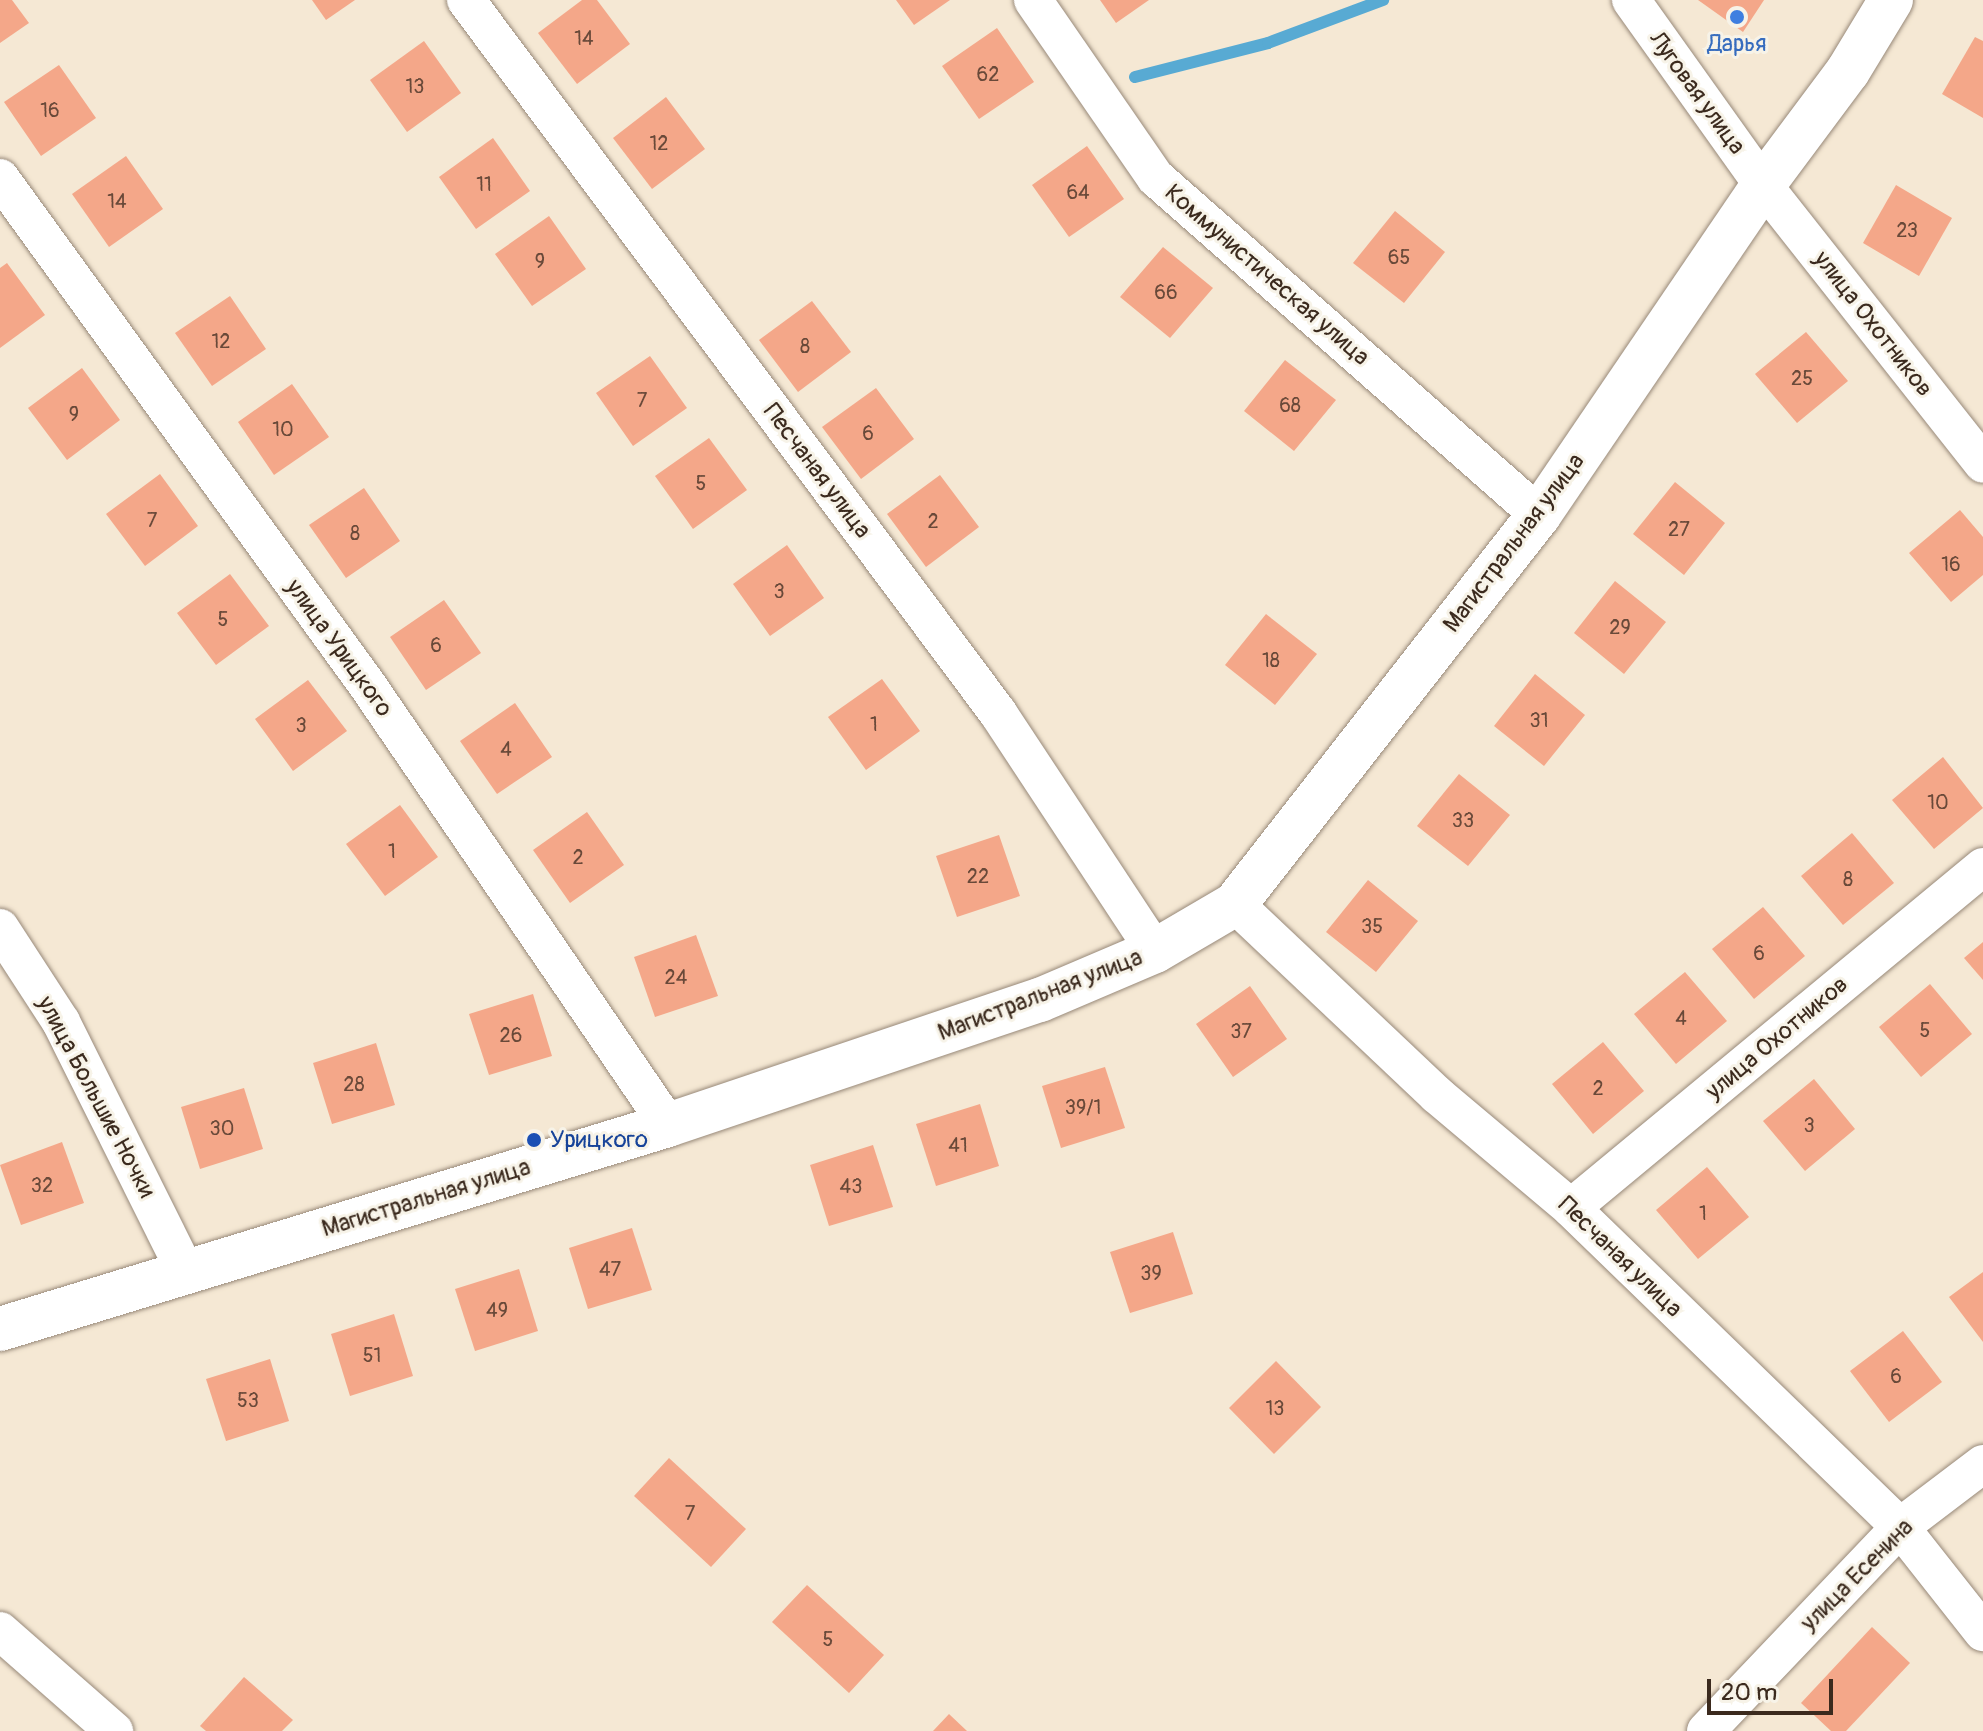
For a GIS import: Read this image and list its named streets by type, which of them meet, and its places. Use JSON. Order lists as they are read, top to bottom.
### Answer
{
  "streets": {
    "street": [
      "Луговая улица",
      "Коммунистическая улица",
      "улица Охотников",
      "Песчаная улица",
      "Магистральная улица",
      "улица Урицкого",
      "улица Большие Ночки",
      "улица Есенина"
    ]
  },
  "crossings": [
    ["Луговая улица", "улица Охотников"],
    ["Луговая улица", "Магистральная улица"],
    ["Коммунистическая улица", "Магистральная улица"],
    ["улица Охотников", "Песчаная улица"],
    ["улица Охотников", "Магистральная улица"],
    ["Песчаная улица", "Магистральная улица"],
    ["Песчаная улица", "улица Есенина"],
    ["Магистральная улица", "улица Урицкого"],
    ["Магистральная улица", "улица Большие Ночки"]
  ],
  "places": ["Дарья", "Урицкого"],
  "house_numbers": [
    "14",
    "62",
    "13",
    "16",
    "12",
    "11",
    "64",
    "14",
    "23",
    "65",
    "9",
    "66",
    "12",
    "8",
    "25",
    "7",
    "68",
    "9",
    "10",
    "6",
    "5",
    "7",
    "2",
    "27",
    "8",
    "16",
    "3",
    "5",
    "29",
    "6",
    "18",
    "31",
    "1",
    "3",
    "4",
    "10",
    "33",
    "1",
    "2",
    "22",
    "8",
    "35",
    "6",
    "24",
    "4",
    "5",
    "37",
    "26",
    "28",
    "2",
    "39/1",
    "3",
    "30",
    "41",
    "32",
    "43",
    "1",
    "47",
    "39",
    "49",
    "51",
    "6",
    "53",
    "13",
    "7",
    "5"
  ],
  "scale_bar": "20 m"
}
